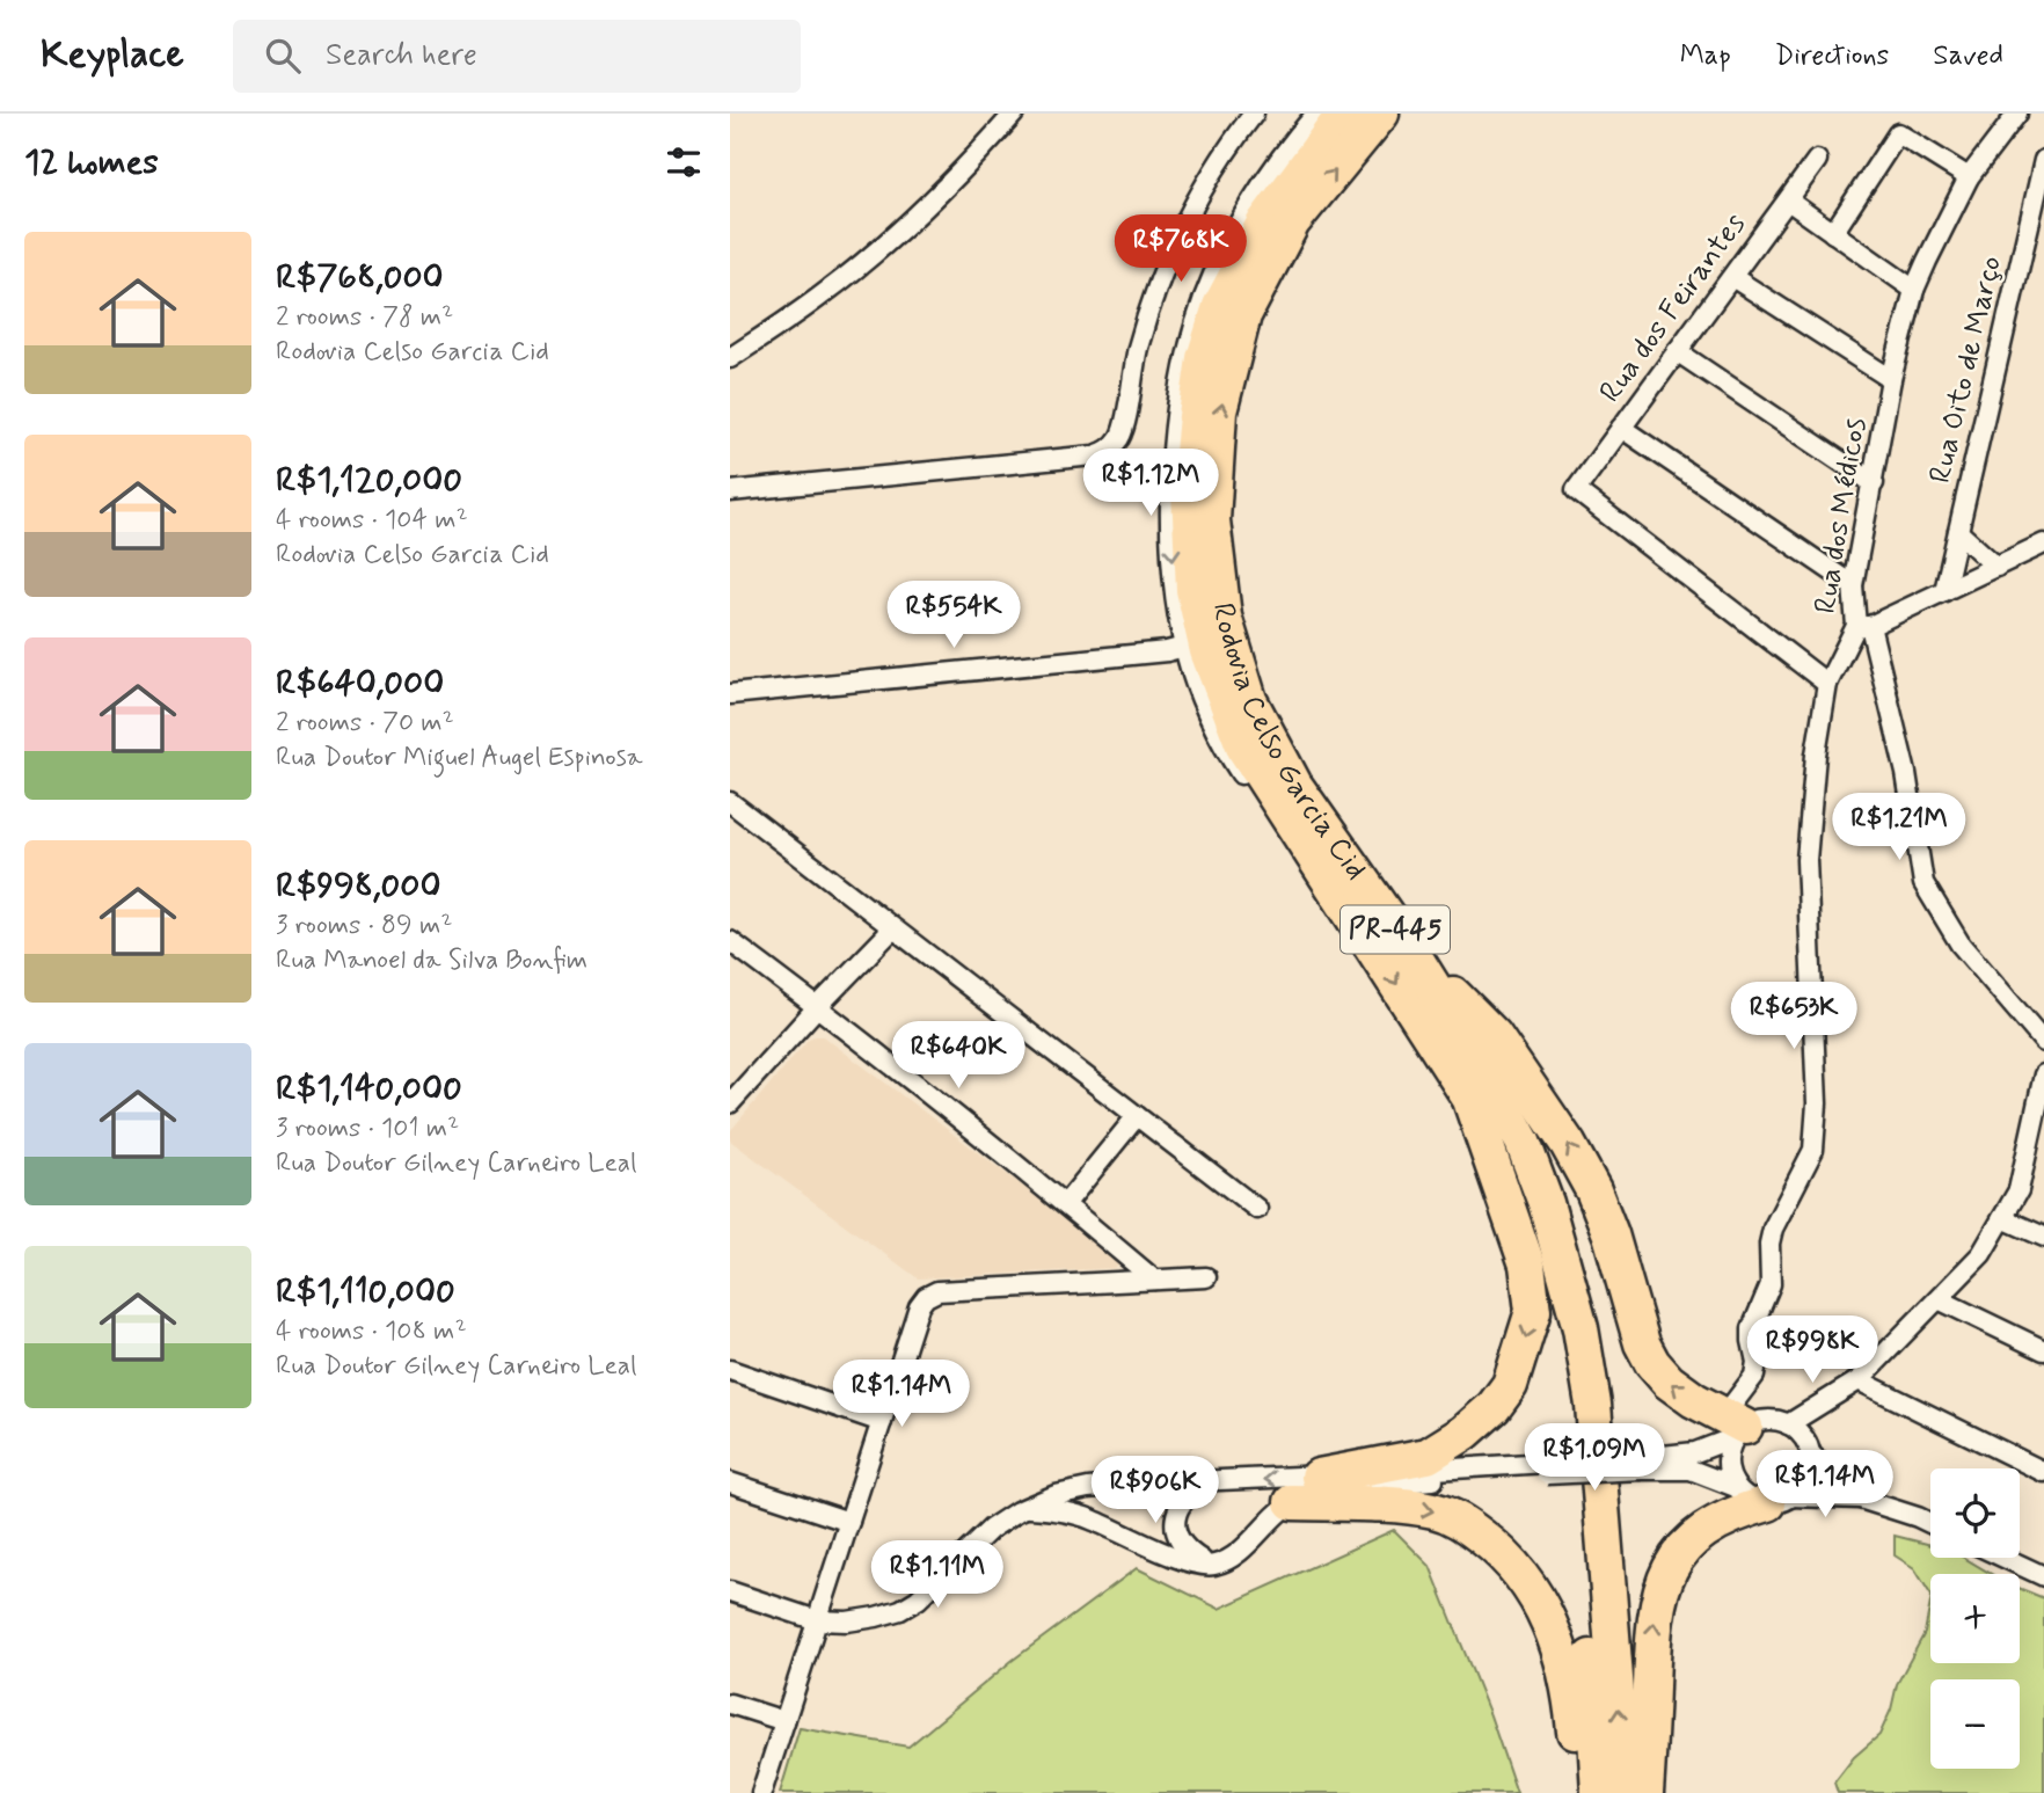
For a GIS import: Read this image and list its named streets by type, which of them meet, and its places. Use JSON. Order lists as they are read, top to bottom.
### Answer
{
  "streets": {
    "highway": ["Rodovia Celso Garcia Cid", "PR-445"],
    "street": ["Rua dos Feirantes", "Rua Oito de Março", "Rua dos Médicos"]
  },
  "crossings": [
    ["Rua dos Feirantes", "Rua dos Médicos"]
  ],
  "page": {
    "header": "Keyplace",
    "search": "Search here",
    "nav": ["Map", "Directions", "Saved"],
    "heading": "12 homes",
    "list": [
      {
        "name": "R$768,000",
        "note": "2 rooms · 78 m² · Rodovia Celso Garcia Cid"
      },
      {
        "name": "R$1,120,000",
        "note": "4 rooms · 104 m² · Rodovia Celso Garcia Cid"
      },
      {
        "name": "R$640,000",
        "note": "2 rooms · 70 m² · Rua Doutor Miguel Augel Espinosa"
      },
      {
        "name": "R$998,000",
        "note": "3 rooms · 89 m² · Rua Manoel da Silva Bonfim"
      },
      {
        "name": "R$1,140,000",
        "note": "3 rooms · 101 m² · Rua Doutor Gilney Carneiro Leal"
      },
      {
        "name": "R$1,110,000",
        "note": "4 rooms · 108 m² · Rua Doutor Gilney Carneiro Leal"
      }
    ],
    "price": [
      "R$768K",
      "R$1.12M",
      "R$554K",
      "R$1.21M",
      "R$653K",
      "R$640K",
      "R$998K",
      "R$1.14M",
      "R$1.09M",
      "R$1.14M",
      "R$906K",
      "R$1.11M"
    ],
    "map_buttons": ["+", "−"]
  }
}
